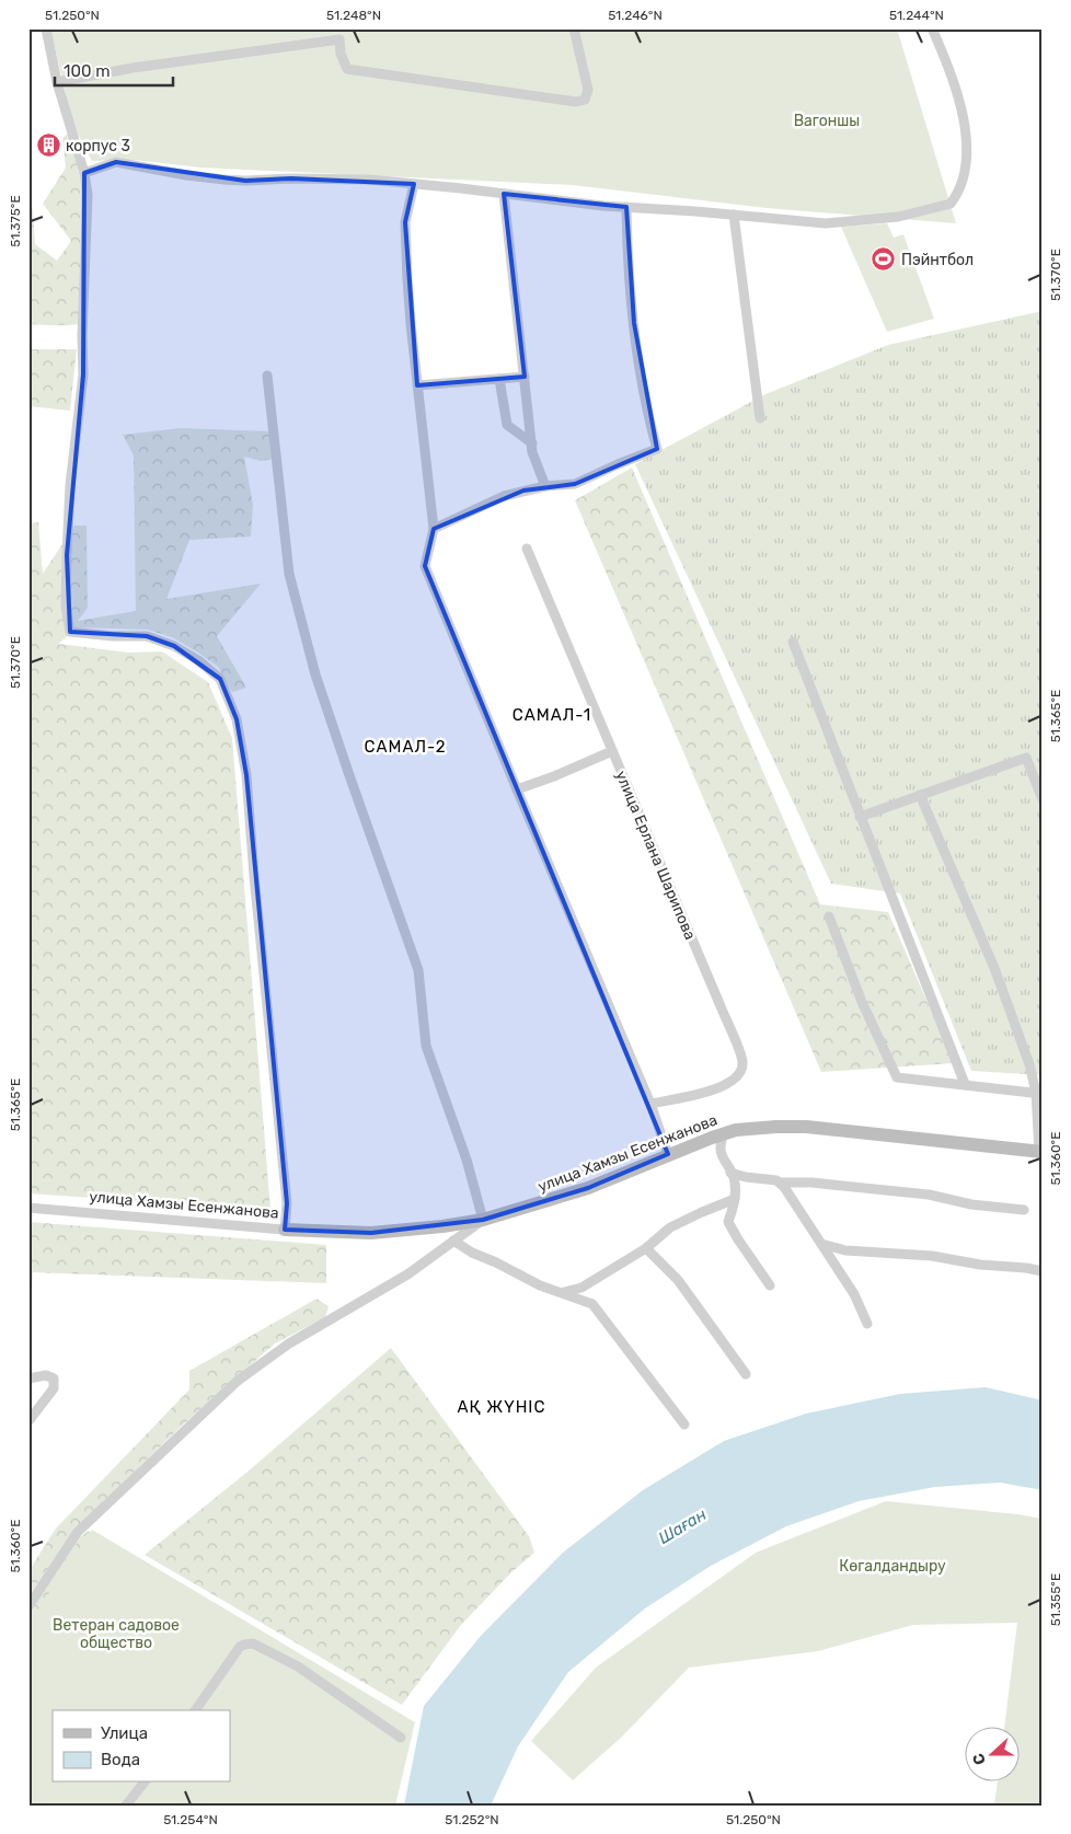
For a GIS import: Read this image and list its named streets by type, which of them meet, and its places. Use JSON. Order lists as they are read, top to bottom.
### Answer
{
  "streets": {
    "street": ["улица Ерлана Шарипова", "улица Хамзы Есенжанова"]
  },
  "districts": ["САМАЛ-1", "САМАЛ-2", "АҚ ЖҮНІС"],
  "water": ["Шаған"],
  "parks": ["Вагоншы", "Көгалдандыру", "Ветеран садовое общество"],
  "places": {
    "building": ["корпус 3"],
    "sports": ["Пэйнтбол"]
  },
  "legend": ["Улица", "Вода"],
  "scale_bar": "100 m",
  "north": "left",
  "coordinates": [
    "51.250°N",
    "51.248°N",
    "51.246°N",
    "51.244°N",
    "51.375°E",
    "51.370°E",
    "51.365°E",
    "51.360°E",
    "51.355°E",
    "51.254°N",
    "51.252°N"
  ]
}
